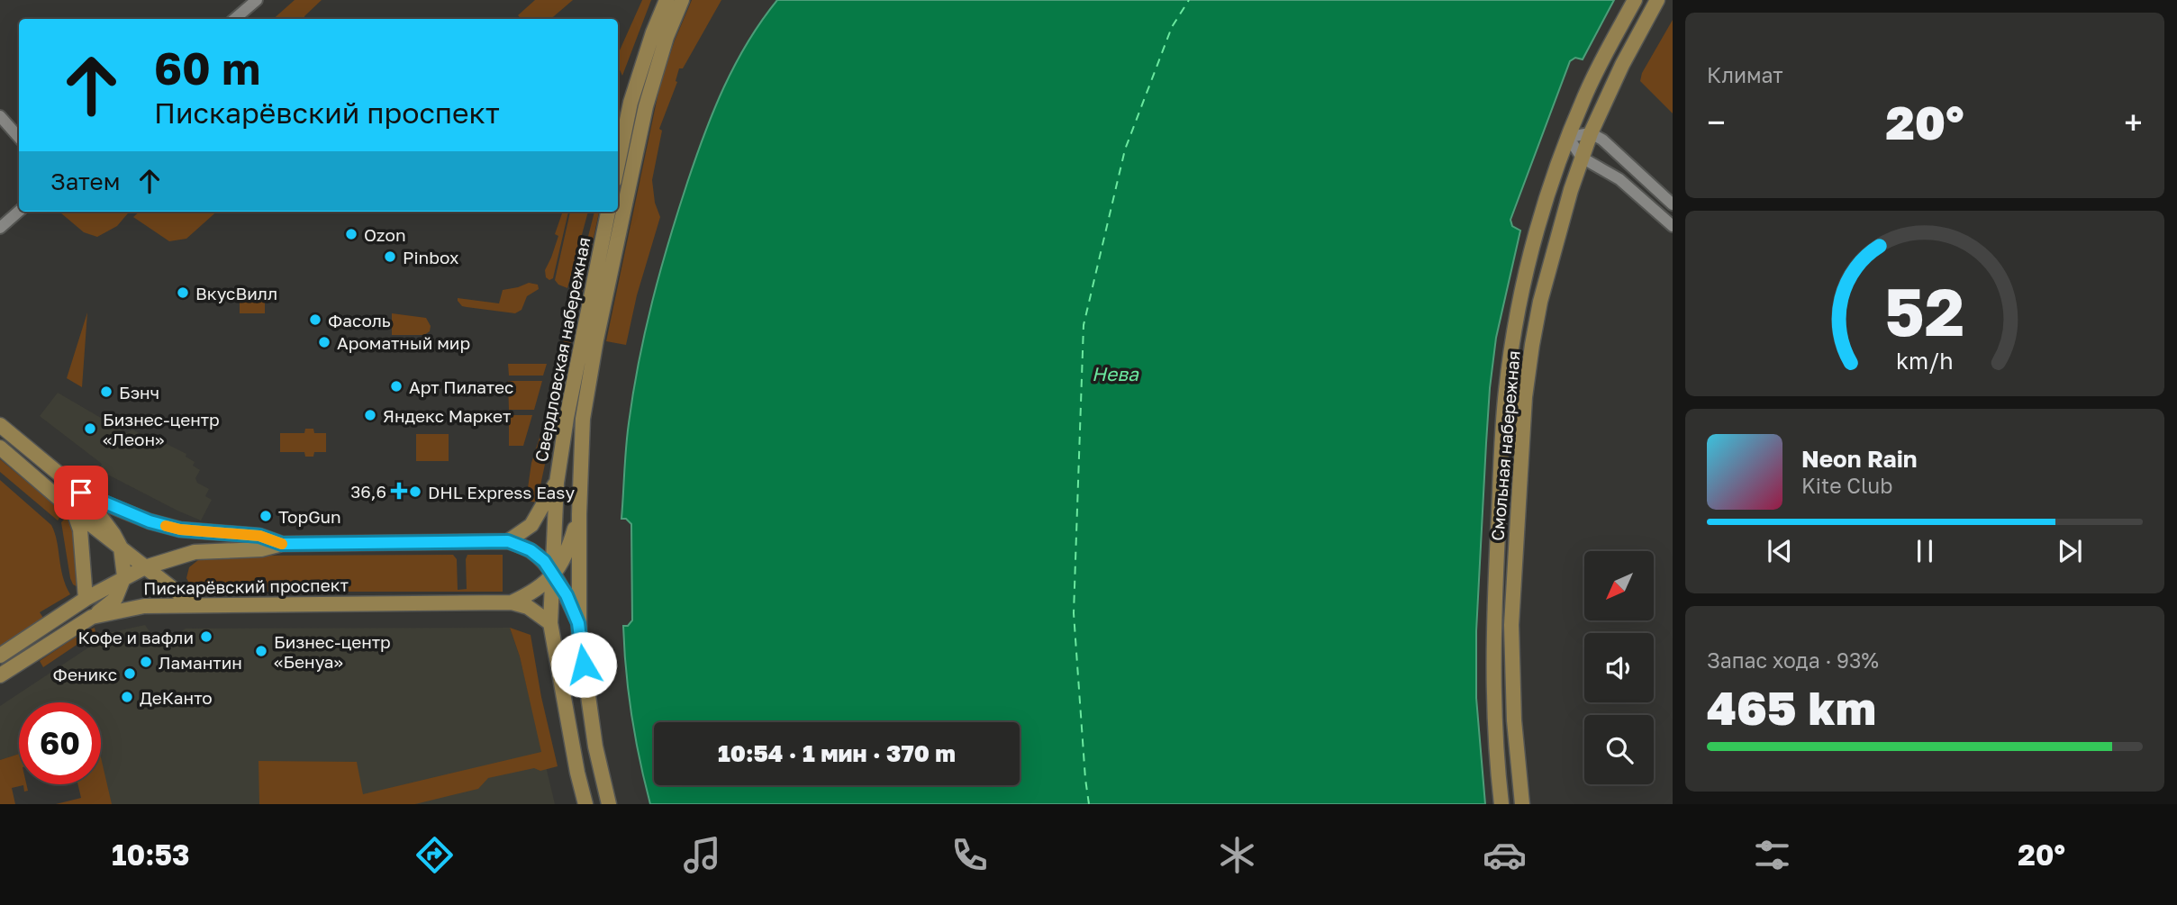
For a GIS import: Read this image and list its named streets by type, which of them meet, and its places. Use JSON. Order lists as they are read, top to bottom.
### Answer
{
  "streets": {
    "main road": ["Свердловская набережная", "Смольная набережная", "Пискарёвский проспект"]
  },
  "crossings": [
    ["Свердловская набережная", "Пискарёвский проспект"]
  ],
  "water": ["Нева"],
  "places": {
    "other": [
      "Ozon",
      "Pinbox",
      "ВкусВилл",
      "Фасоль",
      "Ароматный мир",
      "Арт Пилатес",
      "Бэнч",
      "Яндекс Маркет",
      "Бизнес-центр «Леон»",
      "DHL Express Easy",
      "TopGun",
      "Кофе и вафли",
      "Бизнес-центр «Бенуа»",
      "Ламантин",
      "Феникс",
      "ДеКанто"
    ],
    "health": ["36,6"]
  },
  "north": "bottom left",
  "page": {
    "tile": [
      "Климат",
      ["Запас хода · 93%", "465 km"]
    ],
    "turn": ["60 m", "Пискарёвский проспект"],
    "heat": ["−", "20°", "+"],
    "then": "Затем",
    "song": ["Neon Rain", "Kite Club"],
    "limit": "60",
    "trip": "10:54 · 1 мин · 370 m",
    "tabs": ["10:53", "20°"],
    "gauge": ["52", "km/h"]
  }
}
